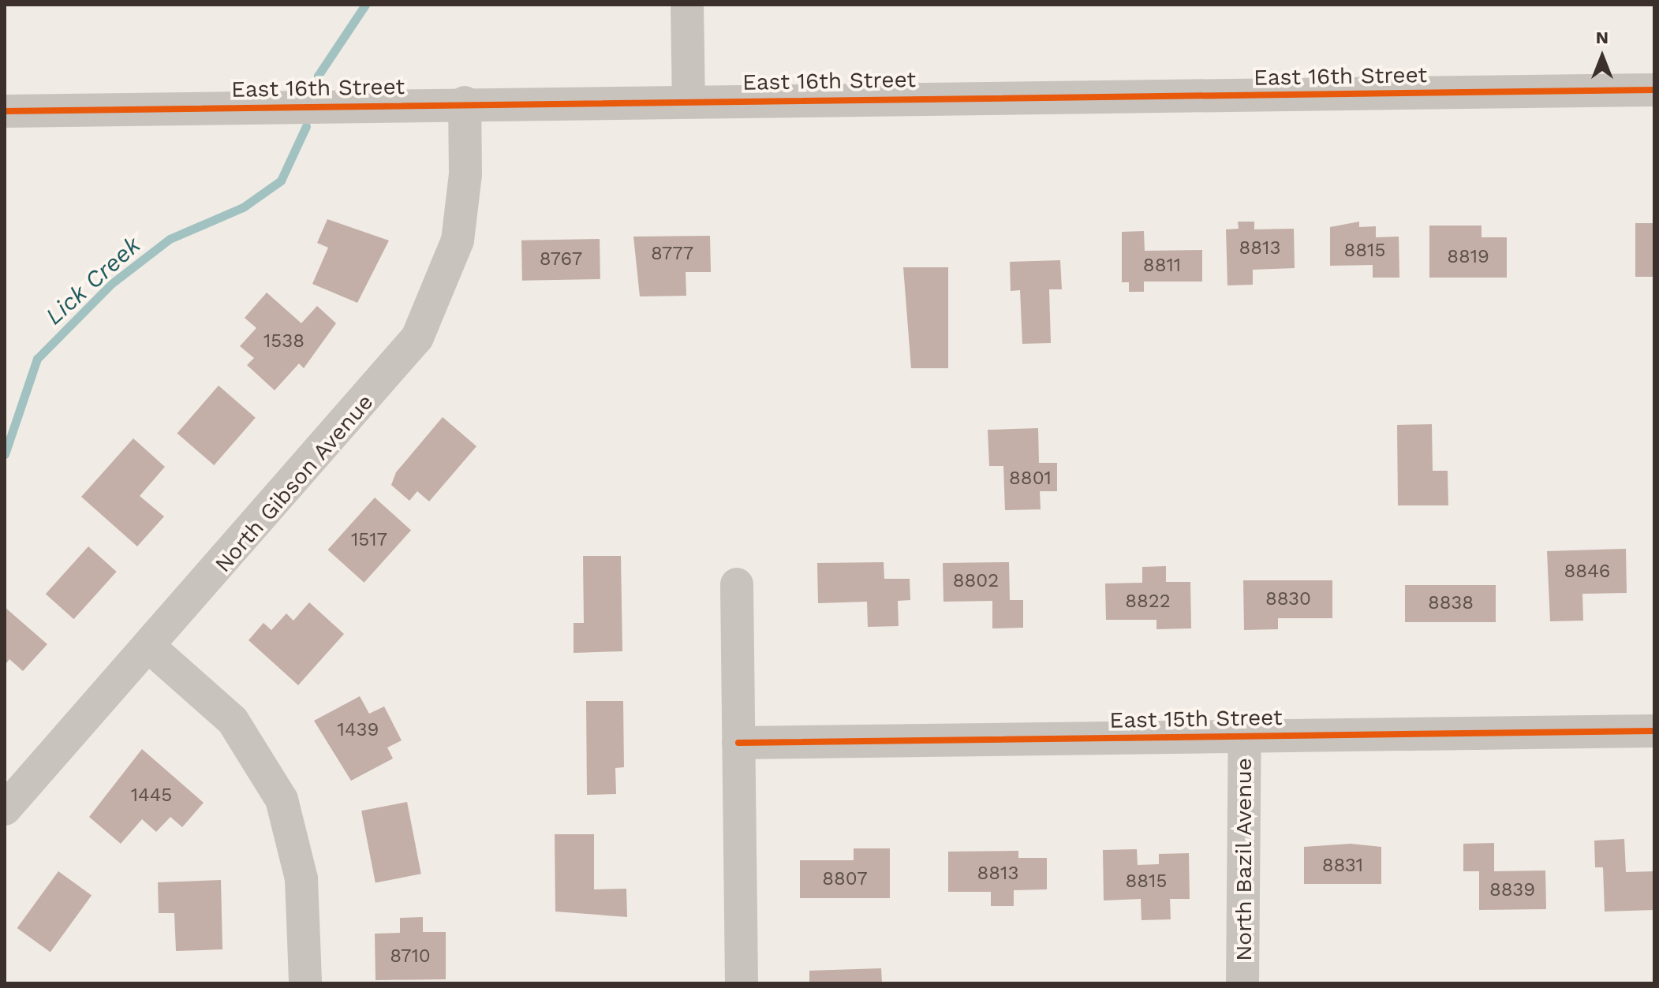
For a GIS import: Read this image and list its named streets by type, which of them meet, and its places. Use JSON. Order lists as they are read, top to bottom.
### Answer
{
  "streets": {
    "street": [
      "East 16th Street",
      "North Gibson Avenue",
      "East 15th Street",
      "North Bazil Avenue"
    ]
  },
  "crossings": [
    ["East 16th Street", "North Gibson Avenue"],
    ["East 15th Street", "North Bazil Avenue"]
  ],
  "water": ["Lick Creek"],
  "house_numbers": [
    "8813",
    "8815",
    "8777",
    "8819",
    "8767",
    "8811",
    "1538",
    "8801",
    "1517",
    "8846",
    "8802",
    "8830",
    "8822",
    "8838",
    "1439",
    "1445",
    "8831",
    "8813",
    "8807",
    "8815",
    "8839",
    "8710"
  ],
  "north": "top"
}
